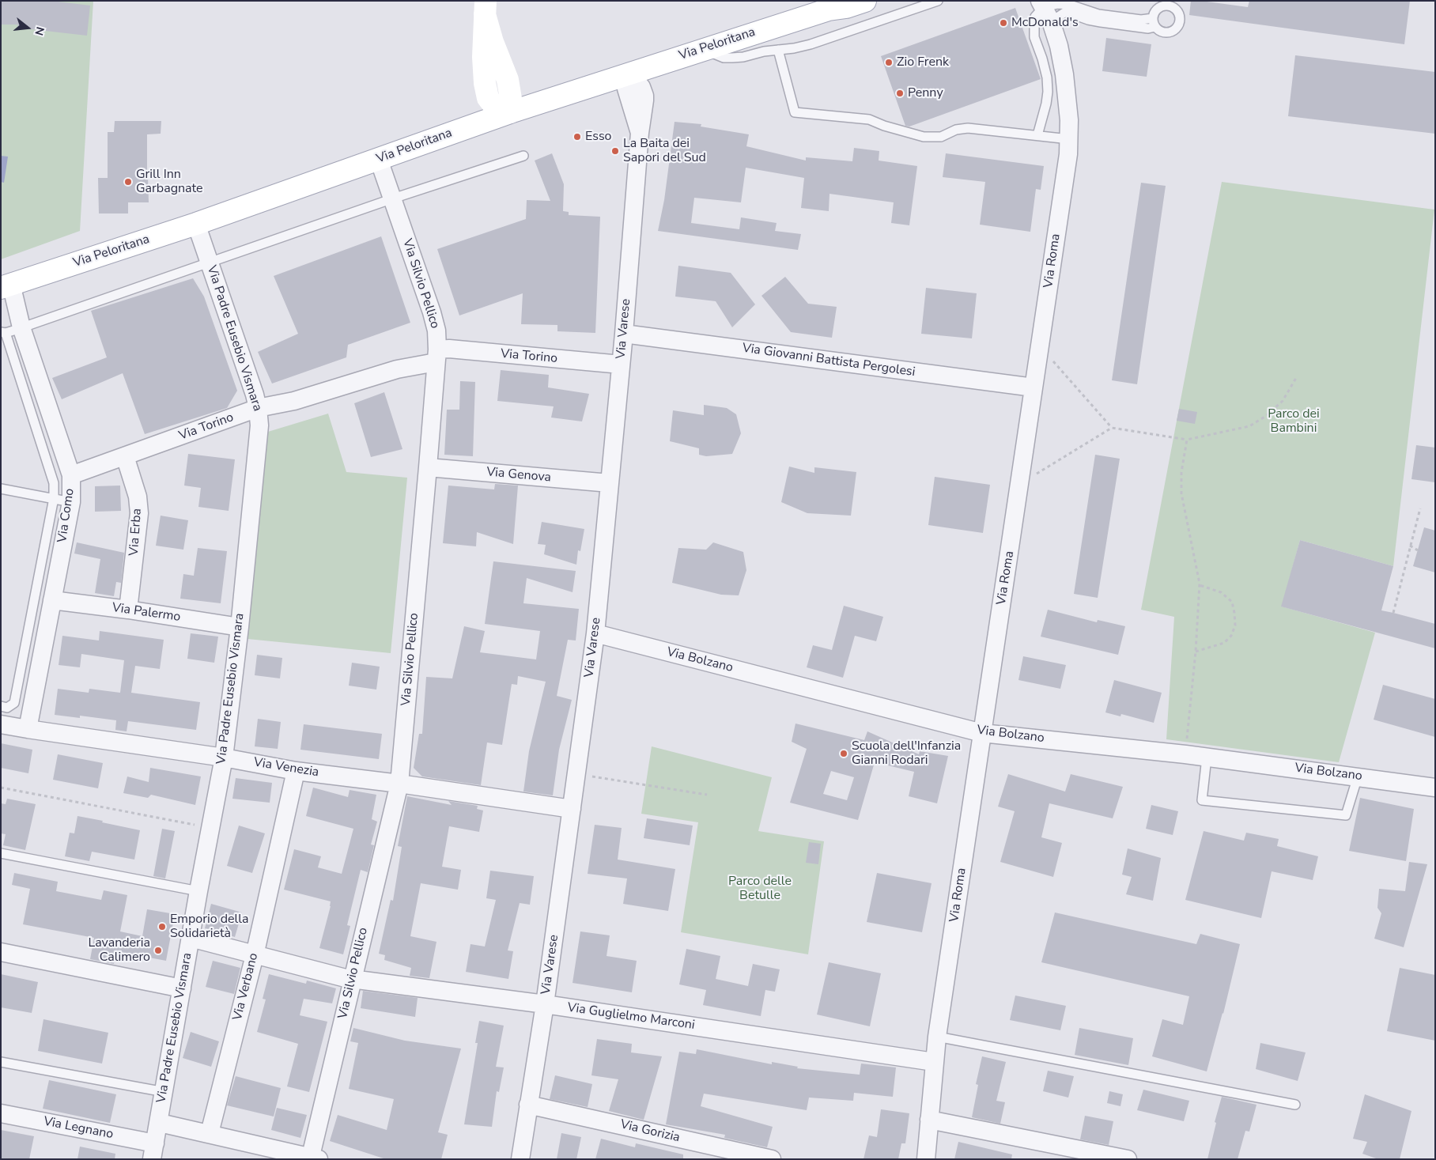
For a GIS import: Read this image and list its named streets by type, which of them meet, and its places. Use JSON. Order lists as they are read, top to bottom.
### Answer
{
  "streets": {
    "main road": ["Via Peloritana"],
    "street": [
      "Via Roma",
      "Via Silvio Pellico",
      "Via Varese",
      "Via Padre Eusebio Vismara",
      "Via Torino",
      "Via Giovanni Battista Pergolesi",
      "Via Genova",
      "Via Como",
      "Via Erba",
      "Via Palermo",
      "Via Bolzano",
      "Via Venezia",
      "Via Verbano",
      "Via Guglielmo Marconi",
      "Via Legnano",
      "Via Gorizia"
    ]
  },
  "crossings": [
    ["Via Peloritana", "Via Silvio Pellico"],
    ["Via Peloritana", "Via Varese"],
    ["Via Peloritana", "Via Padre Eusebio Vismara"],
    ["Via Peloritana", "Via Como"],
    ["Via Roma", "Via Giovanni Battista Pergolesi"],
    ["Via Roma", "Via Bolzano"],
    ["Via Roma", "Via Guglielmo Marconi"],
    ["Via Silvio Pellico", "Via Torino"],
    ["Via Silvio Pellico", "Via Genova"],
    ["Via Silvio Pellico", "Via Venezia"],
    ["Via Silvio Pellico", "Via Guglielmo Marconi"],
    ["Via Varese", "Via Torino"],
    ["Via Varese", "Via Giovanni Battista Pergolesi"],
    ["Via Varese", "Via Genova"],
    ["Via Varese", "Via Bolzano"],
    ["Via Varese", "Via Venezia"],
    ["Via Varese", "Via Guglielmo Marconi"],
    ["Via Varese", "Via Gorizia"],
    ["Via Padre Eusebio Vismara", "Via Torino"],
    ["Via Padre Eusebio Vismara", "Via Palermo"],
    ["Via Padre Eusebio Vismara", "Via Venezia"],
    ["Via Padre Eusebio Vismara", "Via Guglielmo Marconi"],
    ["Via Padre Eusebio Vismara", "Via Legnano"],
    ["Via Torino", "Via Como"],
    ["Via Torino", "Via Erba"],
    ["Via Como", "Via Palermo"],
    ["Via Como", "Via Venezia"],
    ["Via Erba", "Via Palermo"],
    ["Via Venezia", "Via Verbano"],
    ["Via Verbano", "Via Guglielmo Marconi"]
  ],
  "parks": ["Parco dei Bambini", "Parco delle Betulle"],
  "places": [
    "McDonald's",
    "Zio Frenk",
    "Penny",
    "Esso",
    "La Baita dei Sapori del Sud",
    "Grill Inn Garbagnate",
    "Scuola dell'Infanzia Gianni Rodari",
    "Emporio della Solidarietà",
    "Lavanderia Calimero"
  ],
  "north": "right"
}
